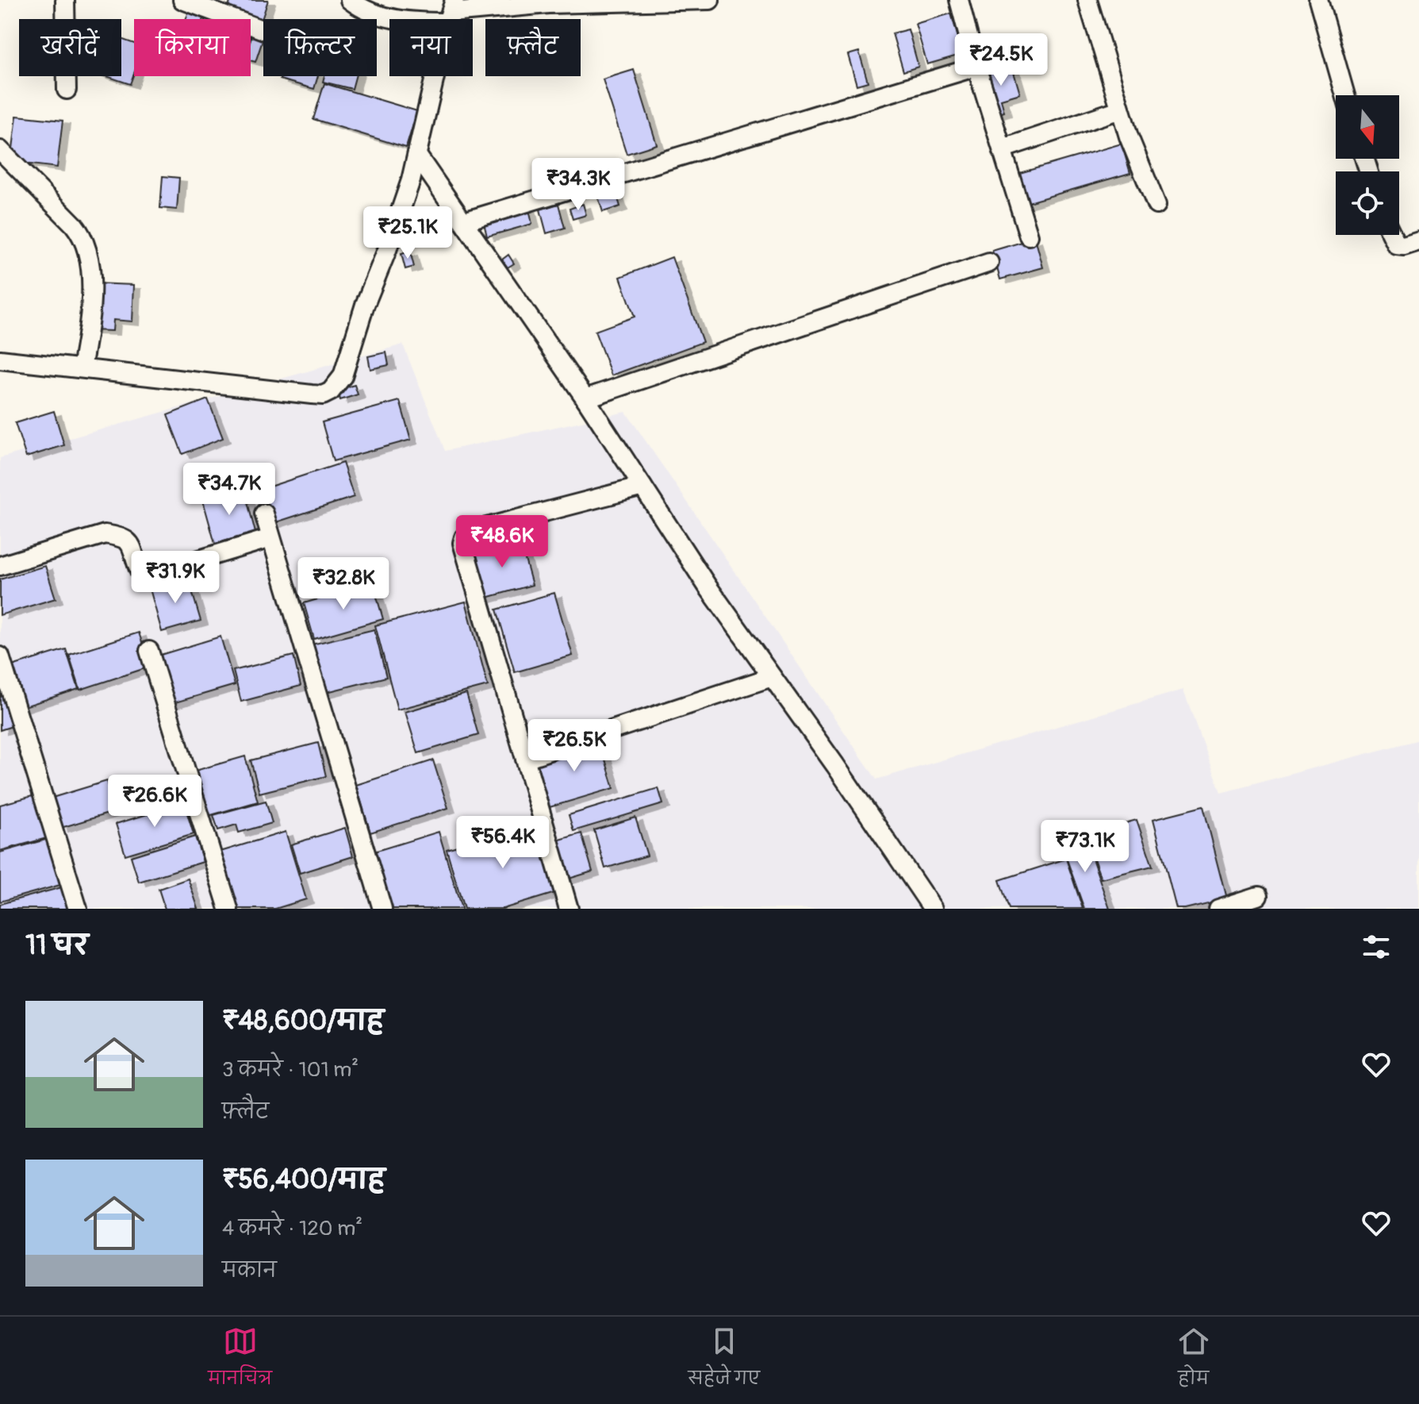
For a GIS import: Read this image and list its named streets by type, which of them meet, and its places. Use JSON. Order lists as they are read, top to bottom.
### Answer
{
  "north": "bottom",
  "page": {
    "chip": [
      "खरीदें",
      "किराया",
      "फ़िल्टर",
      "नया",
      "फ़्लैट"
    ],
    "price": [
      "₹24.5K",
      "₹34.3K",
      "₹25.1K",
      "₹34.7K",
      "₹48.6K",
      "₹31.9K",
      "₹32.8K",
      "₹26.5K",
      "₹26.6K",
      "₹56.4K",
      "₹73.1K"
    ],
    "heading": "11 घर",
    "list": [
      {
        "name": "₹48,600/माह",
        "note": "3 कमरे · 101 m² · फ़्लैट"
      },
      {
        "name": "₹56,400/माह",
        "note": "4 कमरे · 120 m² · मकान"
      }
    ],
    "tabs": ["मानचित्र", "सहेजे गए", "होम"]
  }
}
